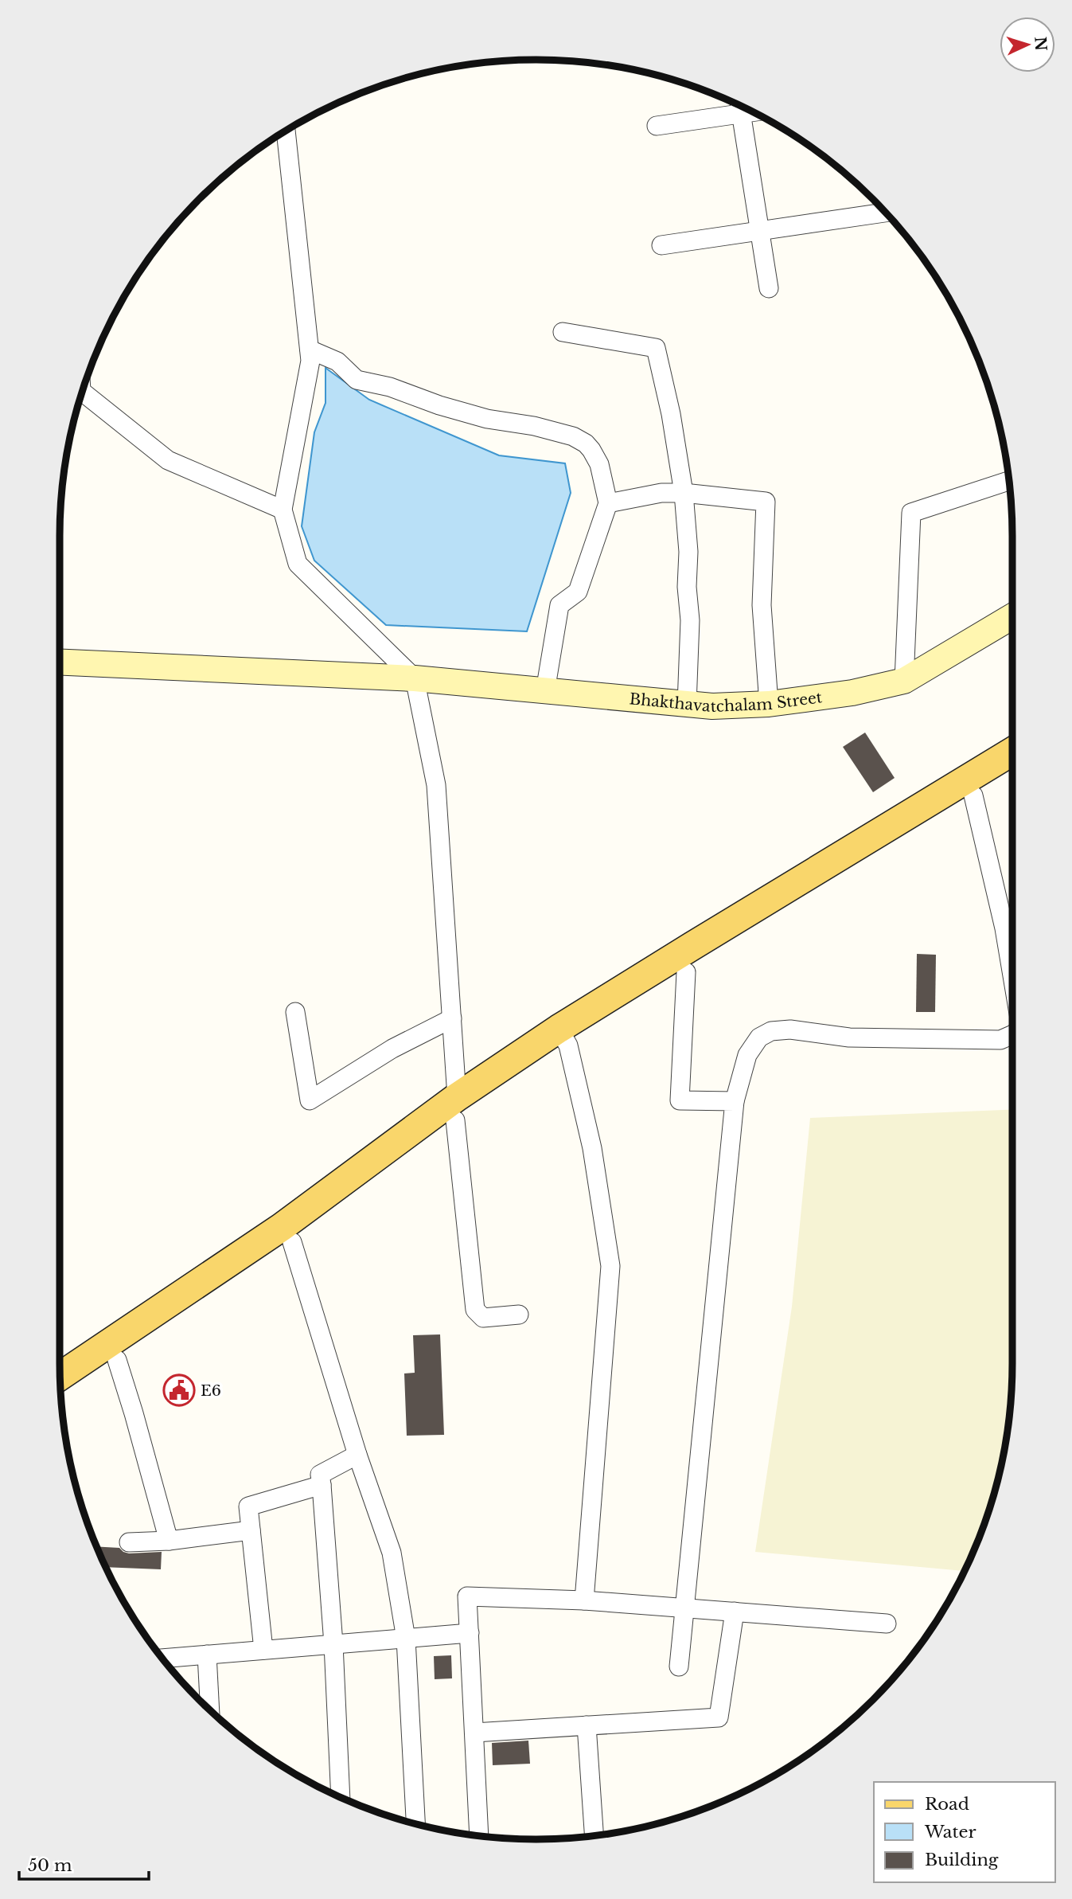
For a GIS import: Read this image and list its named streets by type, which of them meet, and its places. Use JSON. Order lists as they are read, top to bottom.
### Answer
{
  "streets": {
    "street": ["Bhakthavatchalam Street"]
  },
  "places": {
    "public building": ["E6"]
  },
  "legend": ["Road", "Water", "Building"],
  "scale_bar": "50 m",
  "north": "right"
}
